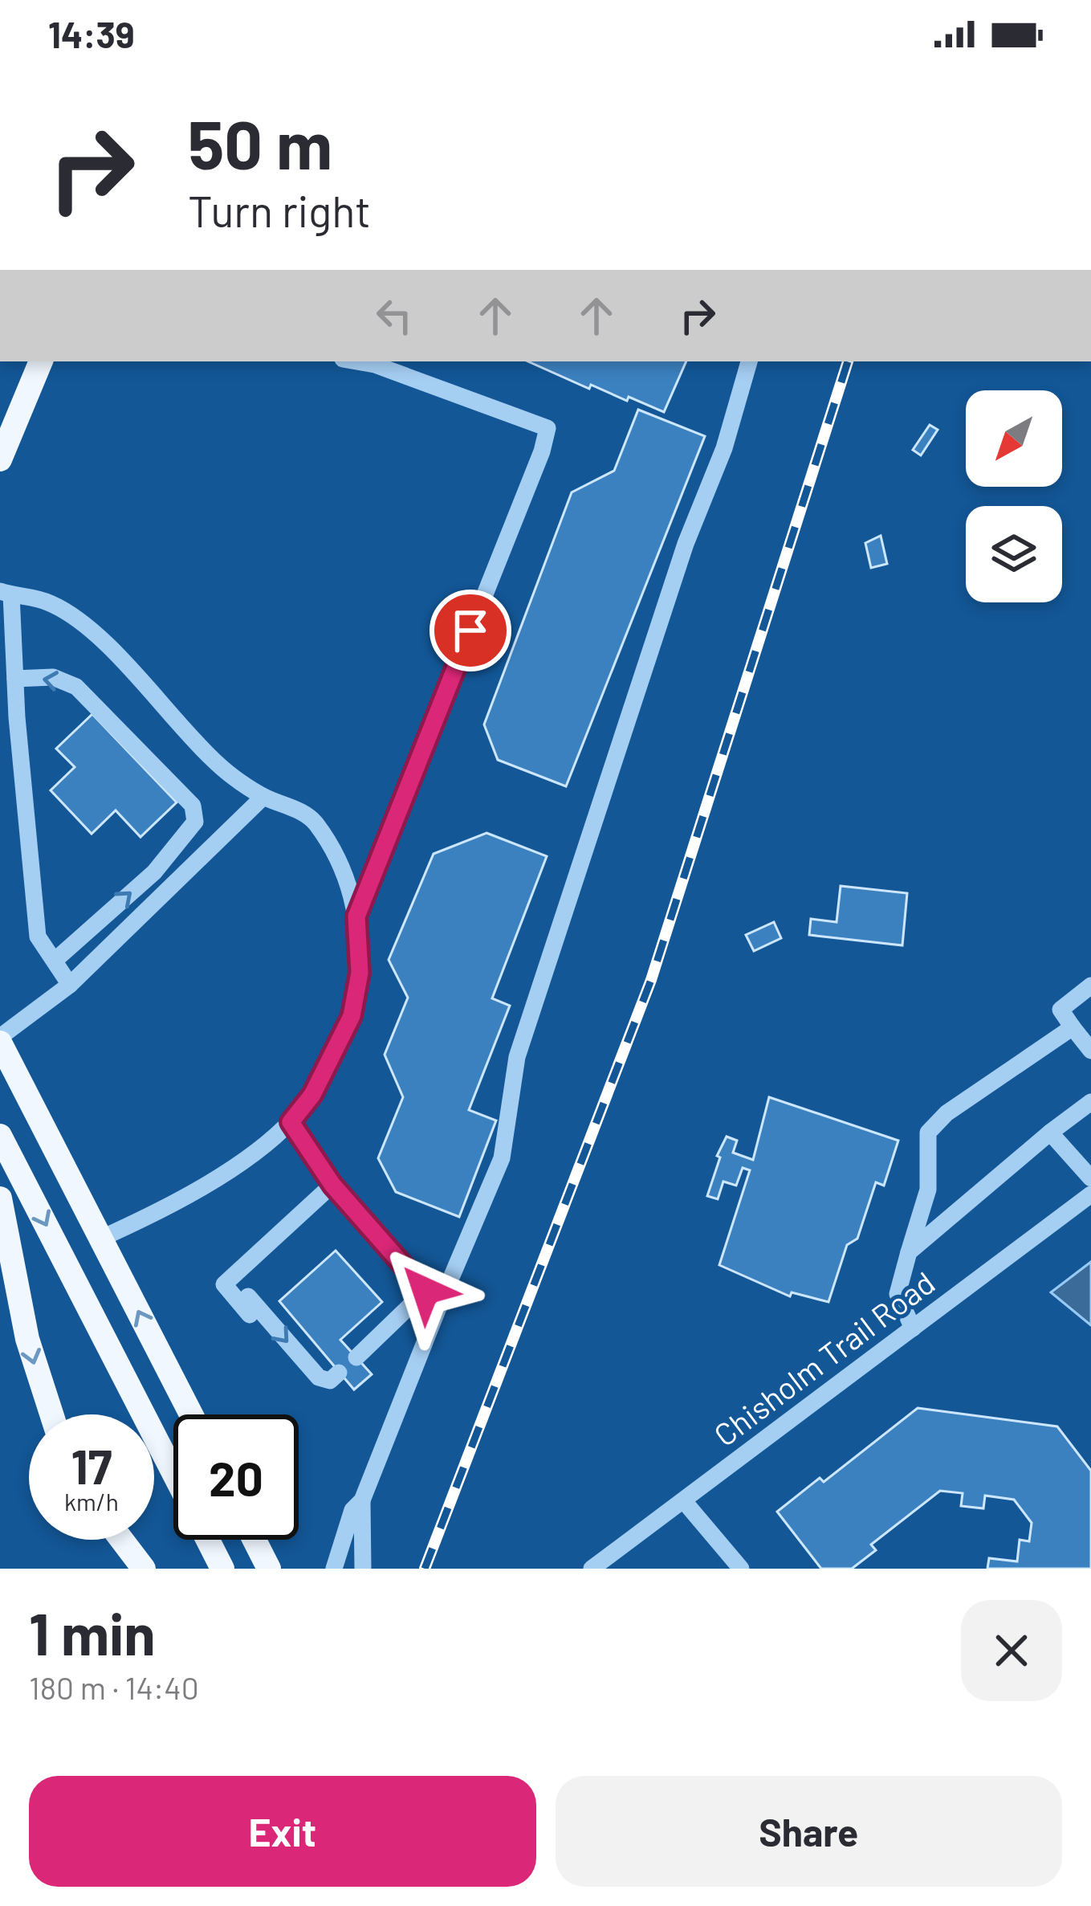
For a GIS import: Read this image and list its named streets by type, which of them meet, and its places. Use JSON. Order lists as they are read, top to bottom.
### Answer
{
  "streets": {
    "street": ["Chisholm Trail Road"]
  },
  "north": "bottom left",
  "page": {
    "status": "14:39",
    "turn": ["50 m", "Turn right"],
    "speed": "17 km/h",
    "limit": "20",
    "heading": ["1 min", "180 m · 14:40"],
    "buttons": ["Exit", "Share"]
  }
}
